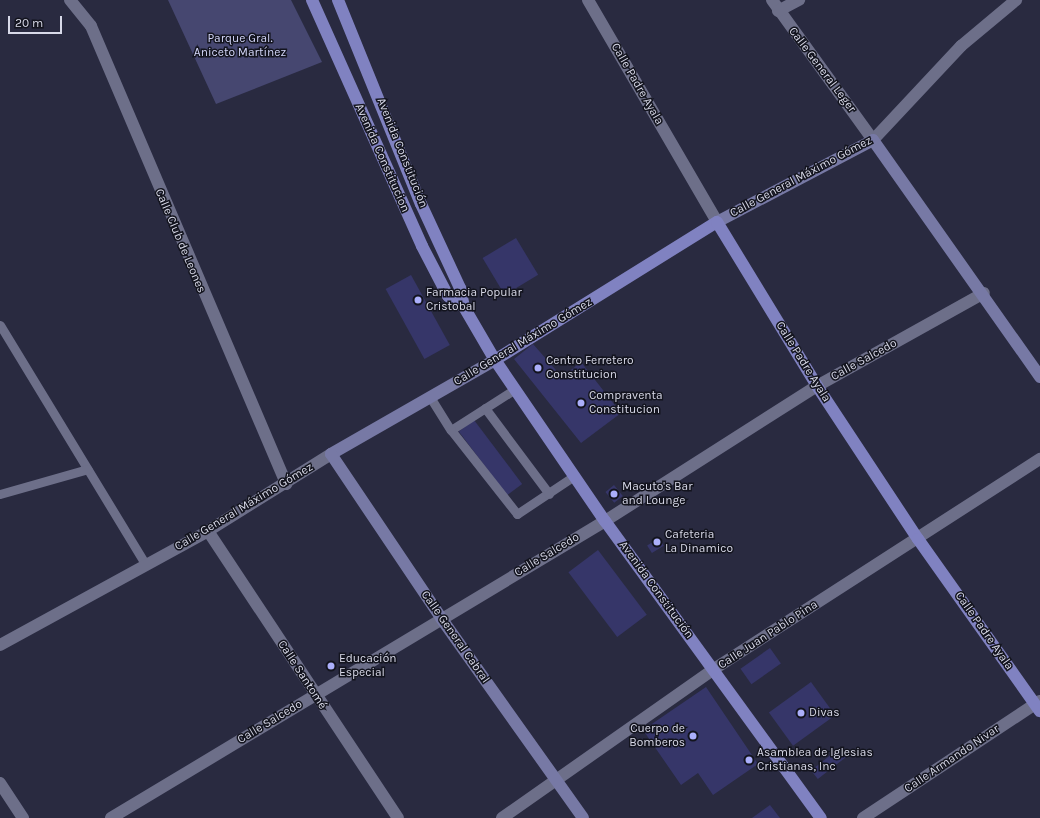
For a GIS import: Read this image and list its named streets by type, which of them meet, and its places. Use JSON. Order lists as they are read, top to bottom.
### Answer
{
  "streets": {
    "main road": [
      "Calle Padre Ayala",
      "Avenida Constitución",
      "Avenida Constitucion",
      "Calle General Máximo Gómez"
    ],
    "street": [
      "Calle General Leger",
      "Calle Club de Leones",
      "Calle Salcedo",
      "Calle Juan Pablo Pina",
      "Calle General Cabral",
      "Calle Santomé",
      "Calle Armando Nivar"
    ]
  },
  "crossings": [
    ["Calle General Leger", "Calle General Máximo Gómez"],
    ["Calle Padre Ayala", "Calle General Máximo Gómez"],
    ["Calle Padre Ayala", "Calle Salcedo"],
    ["Calle Padre Ayala", "Calle Juan Pablo Pina"],
    ["Calle Padre Ayala", "Calle Armando Nivar"],
    ["Avenida Constitución", "Avenida Constitucion"],
    ["Avenida Constitución", "Calle General Máximo Gómez"],
    ["Avenida Constitución", "Calle Salcedo"],
    ["Avenida Constitución", "Calle Juan Pablo Pina"],
    ["Calle General Máximo Gómez", "Calle Club de Leones"],
    ["Calle General Máximo Gómez", "Calle General Cabral"],
    ["Calle General Máximo Gómez", "Calle Santomé"],
    ["Calle Salcedo", "Calle General Cabral"],
    ["Calle Salcedo", "Calle Santomé"],
    ["Calle Juan Pablo Pina", "Calle General Cabral"]
  ],
  "parks": ["Parque Gral. Aniceto Martínez"],
  "places": [
    "Farmacia Popular Cristobal",
    "Centro Ferretero Constitucion",
    "Compraventa Constitucion",
    "Macuto's Bar and Lounge",
    "Cafeteria La Dinamico",
    "Educación Especial",
    "Divas",
    "Cuerpo de Bomberos",
    "Asamblea de Iglesias Cristianas, Inc"
  ],
  "scale_bar": "20 m"
}
